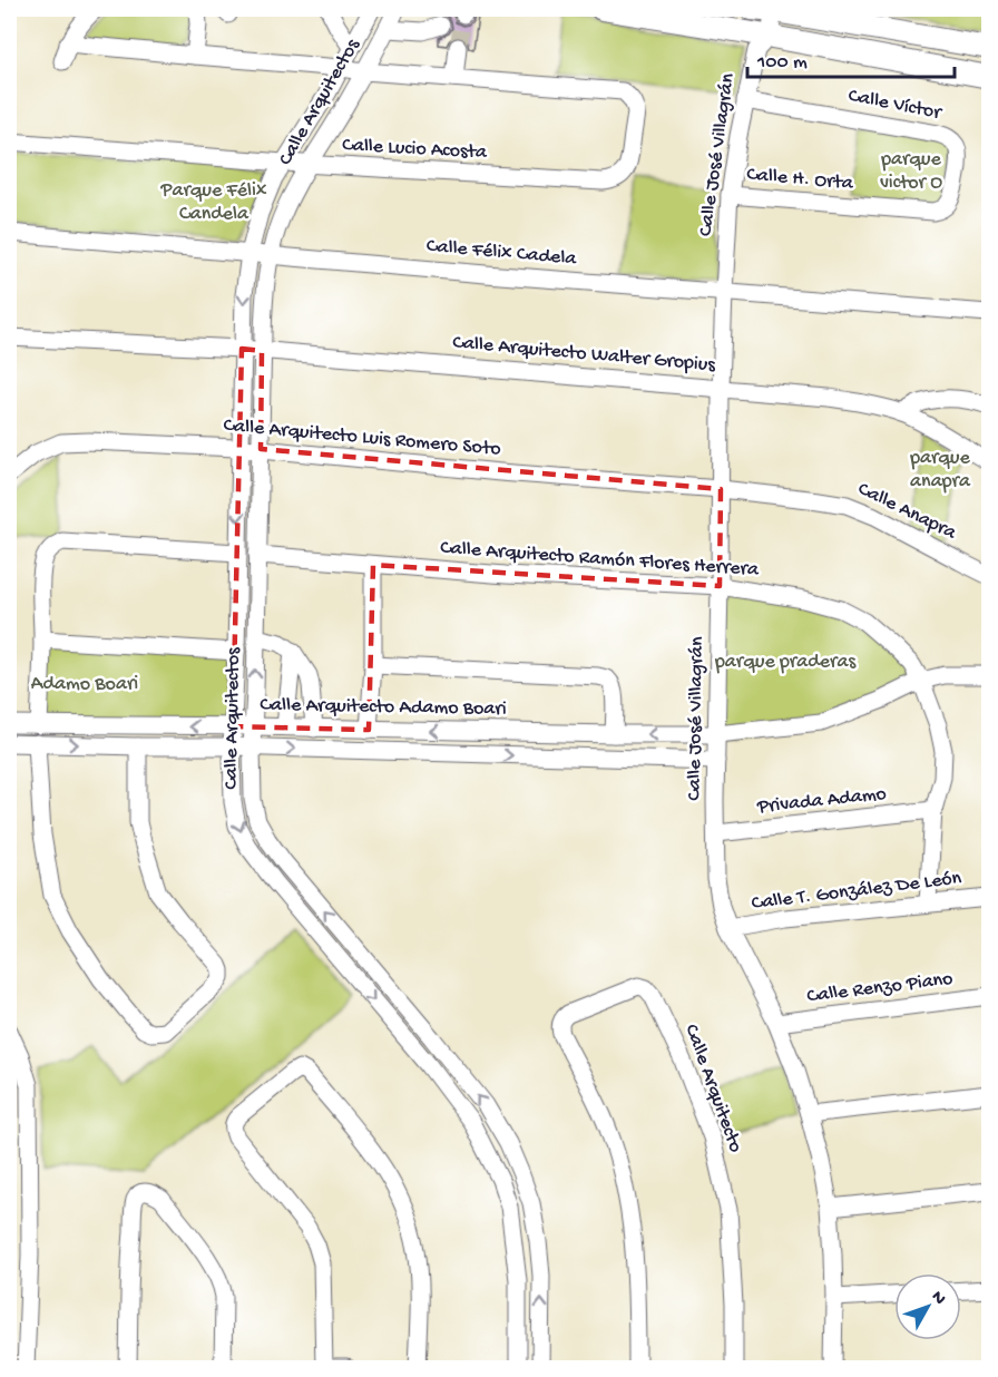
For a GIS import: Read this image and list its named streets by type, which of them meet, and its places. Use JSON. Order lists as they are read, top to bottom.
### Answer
{
  "streets": {
    "street": [
      "Calle Arquitectos",
      "Calle Víctor",
      "Calle Lucio Acosta",
      "Calle José Villagrán",
      "Calle H. Orta",
      "Calle Félix Cadela",
      "Calle Arquitecto Walter Gropius",
      "Calle Arquitecto Luis Romero Soto",
      "Calle Anapra",
      "Calle Arquitecto Ramón Flores Herrera",
      "Calle Arquitecto Adamo Boari",
      "Privada Adamo",
      "Calle T. González De León",
      "Calle Renzo Piano",
      "Calle Arquitecto"
    ]
  },
  "crossings": [
    ["Calle Arquitectos", "Calle Lucio Acosta"],
    ["Calle Arquitectos", "Calle Félix Cadela"],
    ["Calle Arquitectos", "Calle Arquitecto Walter Gropius"],
    ["Calle Arquitectos", "Calle Arquitecto Luis Romero Soto"],
    ["Calle Arquitectos", "Calle Arquitecto Ramón Flores Herrera"],
    ["Calle Arquitectos", "Calle Arquitecto Adamo Boari"],
    ["Calle Víctor", "Calle José Villagrán"],
    ["Calle Víctor", "Calle H. Orta"],
    ["Calle José Villagrán", "Calle H. Orta"],
    ["Calle José Villagrán", "Calle Félix Cadela"],
    ["Calle José Villagrán", "Calle Arquitecto Walter Gropius"],
    ["Calle José Villagrán", "Calle Arquitecto Luis Romero Soto"],
    ["Calle José Villagrán", "Calle Anapra"],
    ["Calle José Villagrán", "Calle Arquitecto Ramón Flores Herrera"],
    ["Calle José Villagrán", "Calle Arquitecto Adamo Boari"],
    ["Calle José Villagrán", "Privada Adamo"],
    ["Calle José Villagrán", "Calle T. González De León"],
    ["Calle José Villagrán", "Calle Renzo Piano"],
    ["Calle Arquitecto Luis Romero Soto", "Calle Anapra"],
    ["Calle Arquitecto Ramón Flores Herrera", "Calle Arquitecto Adamo Boari"],
    ["Calle Arquitecto Ramón Flores Herrera", "Privada Adamo"],
    ["Calle Arquitecto Ramón Flores Herrera", "Calle T. González De León"]
  ],
  "parks": [
    "parque victor O",
    "Parque Félix Candela",
    "parque anapra",
    "parque praderas",
    "Adamo Boari"
  ],
  "scale_bar": "100 m",
  "north": "top right"
}
